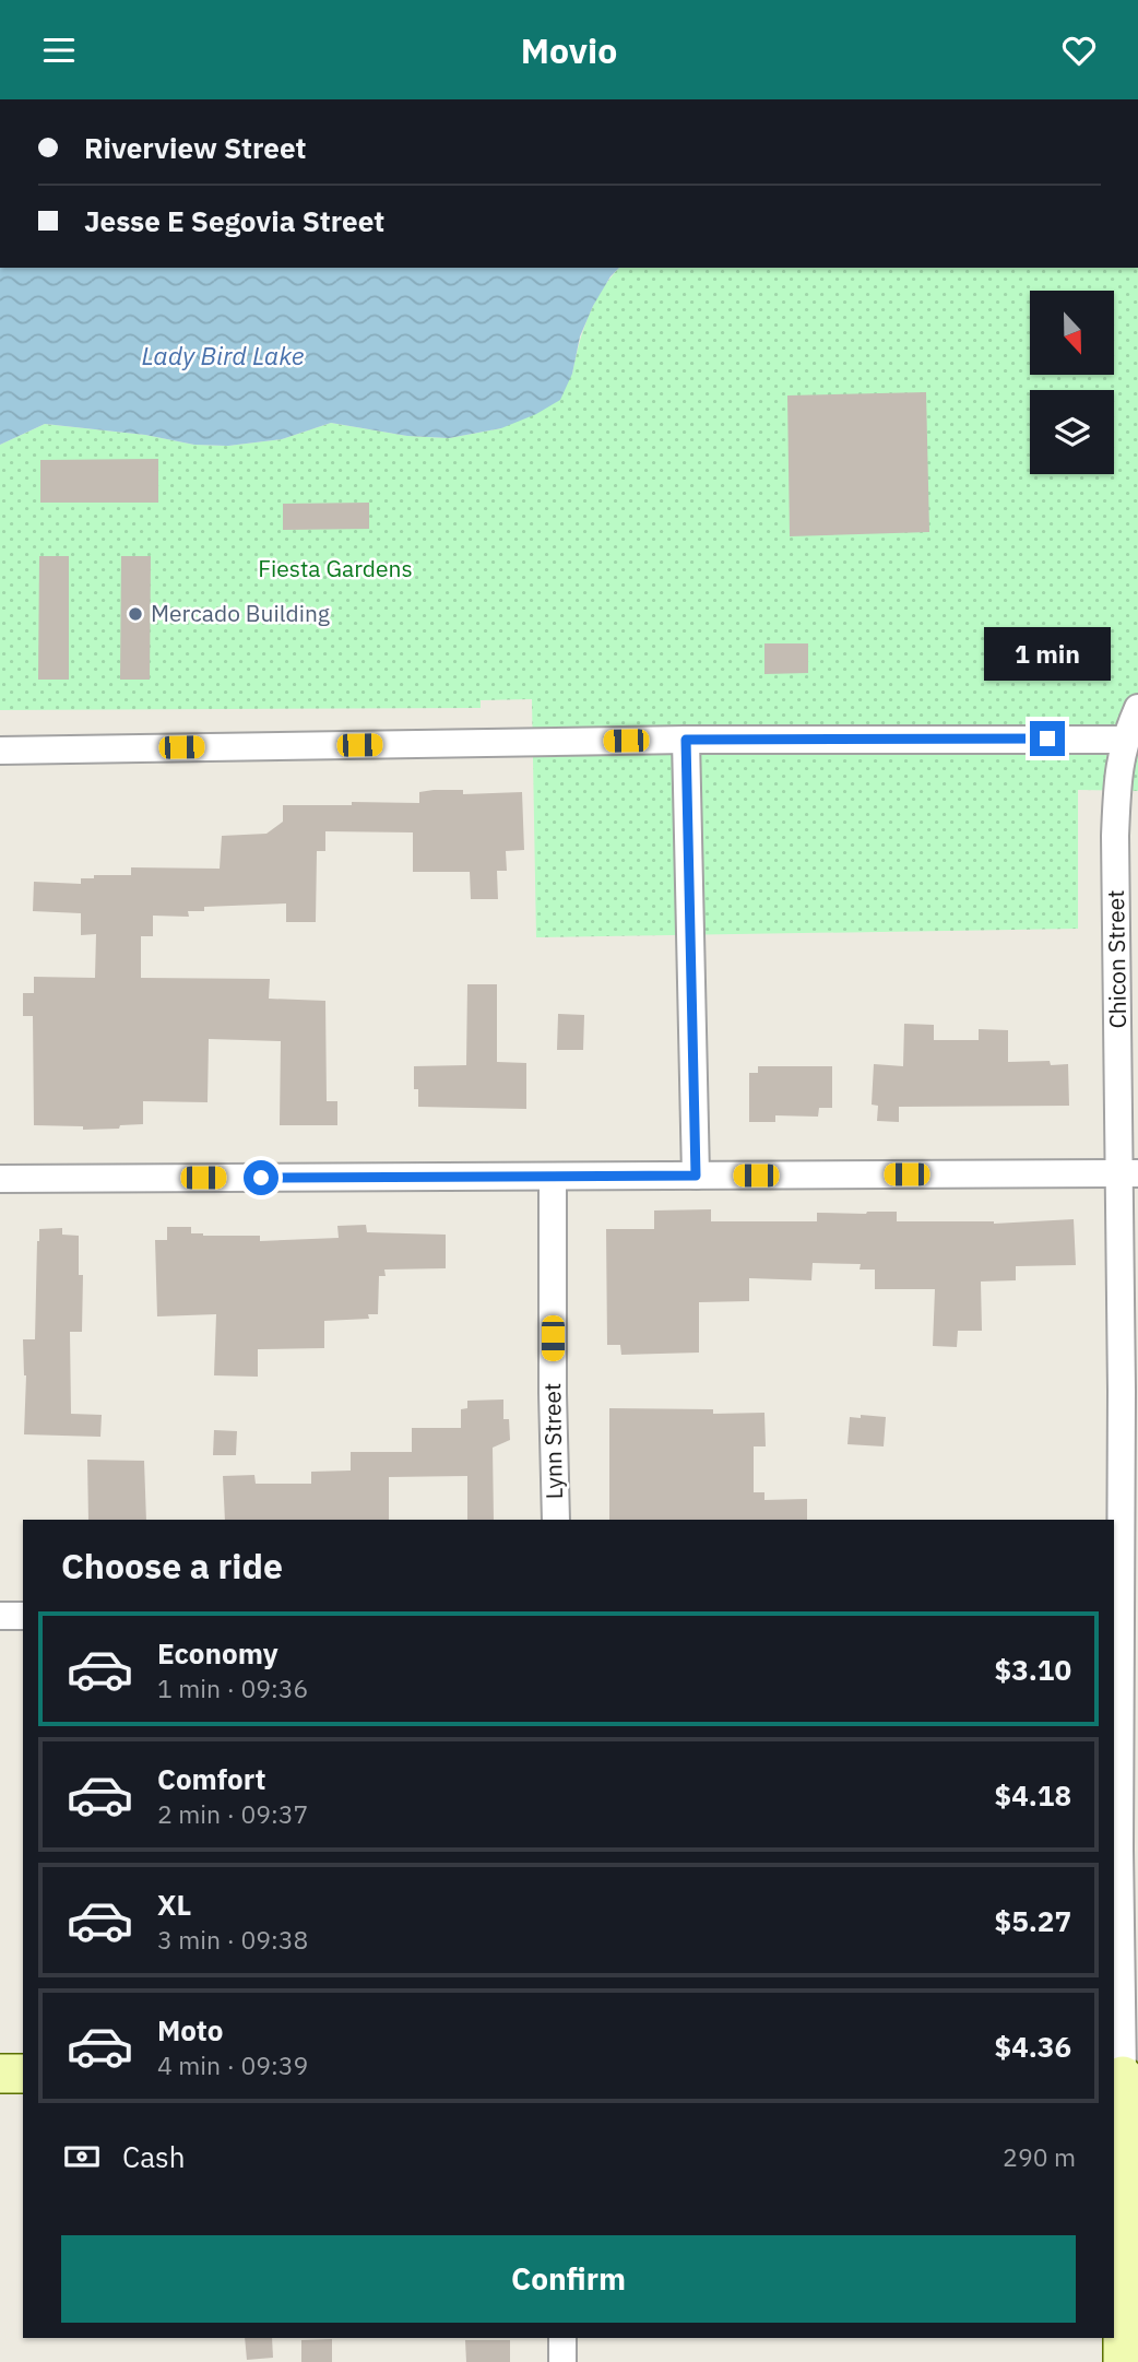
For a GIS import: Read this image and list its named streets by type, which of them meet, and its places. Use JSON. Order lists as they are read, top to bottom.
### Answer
{
  "streets": {
    "street": ["Chicon Street", "Lynn Street"]
  },
  "water": ["Lady Bird Lake"],
  "parks": ["Fiesta Gardens"],
  "places": ["Mercado Building"],
  "north": "bottom",
  "page": {
    "header": "Movio",
    "banner": ["Riverview Street", "Jesse E Segovia Street"],
    "bubble": "1 min",
    "heading": "Choose a ride",
    "list": [
      {
        "name": "Economy",
        "note": "1 min · 09:36",
        "value": "$3.10"
      },
      {
        "name": "Comfort",
        "note": "2 min · 09:37",
        "value": "$4.18"
      },
      {
        "name": "XL",
        "note": "3 min · 09:38",
        "value": "$5.27"
      },
      {
        "name": "Moto",
        "note": "4 min · 09:39",
        "value": "$4.36"
      }
    ],
    "pay": ["Cash", "290 m"],
    "buttons": "Confirm"
  }
}
